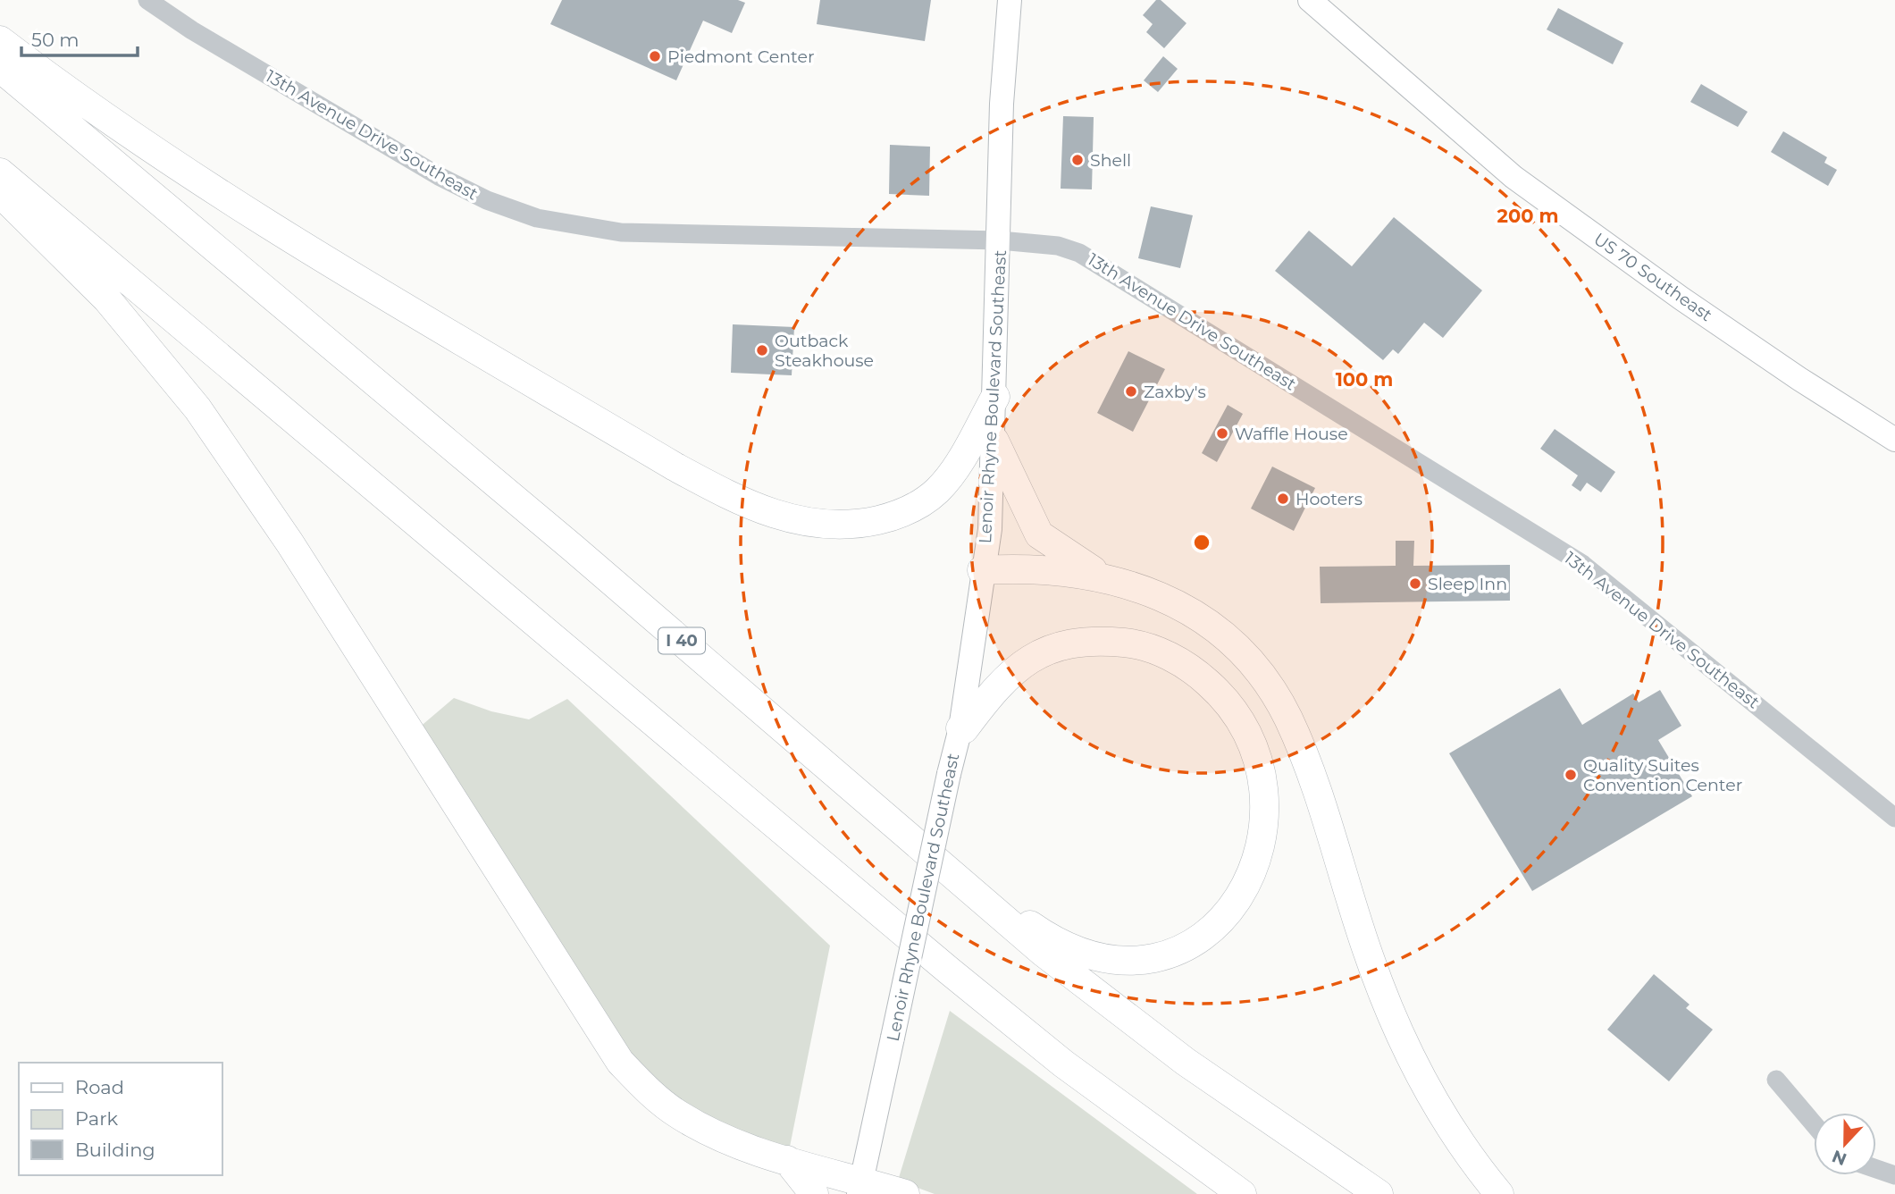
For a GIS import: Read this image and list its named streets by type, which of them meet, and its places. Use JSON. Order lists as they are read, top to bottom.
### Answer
{
  "streets": {
    "highway": ["I 40"],
    "main road": ["US 70 Southeast", "Lenoir Rhyne Boulevard Southeast"],
    "street": ["13th Avenue Drive Southeast"]
  },
  "crossings": [
    ["13th Avenue Drive Southeast", "Lenoir Rhyne Boulevard Southeast"]
  ],
  "places": [
    "Piedmont Center",
    "Shell",
    "Outback Steakhouse",
    "Zaxby's",
    "Waffle House",
    "Hooters",
    "Sleep Inn",
    "Quality Suites Convention Center"
  ],
  "legend": ["Road", "Park", "Building"],
  "scale_bar": "50 m",
  "north": "bottom",
  "rings": ["200 m", "100 m"]
}
